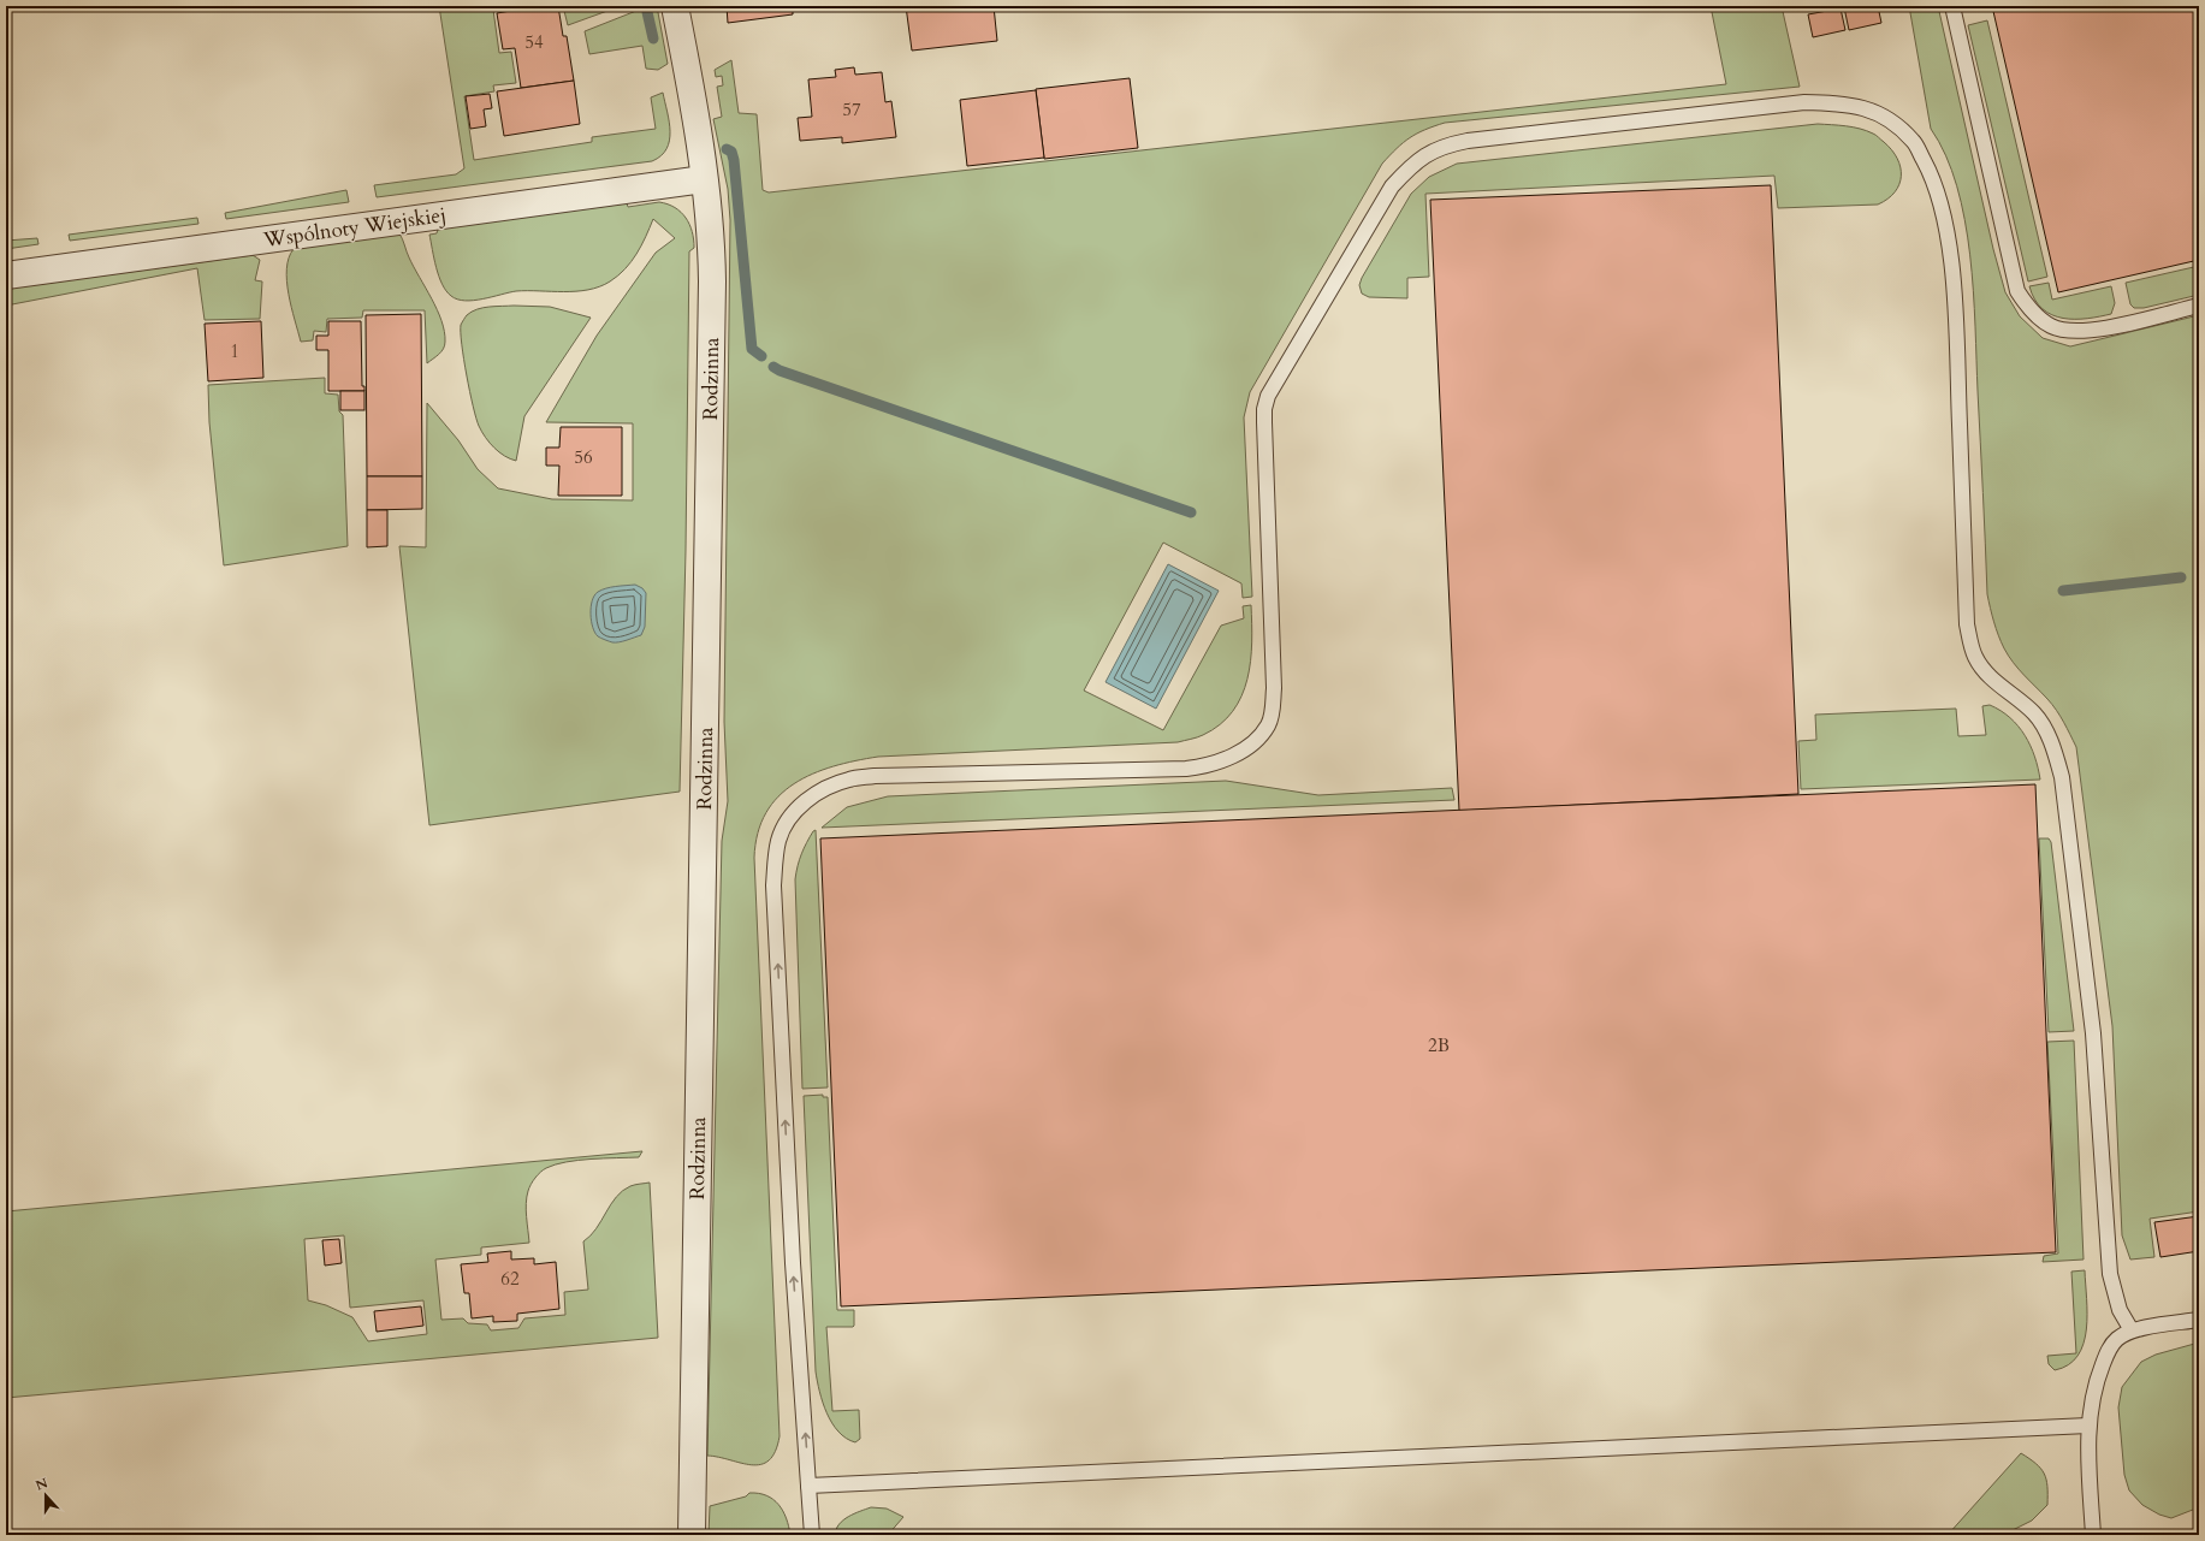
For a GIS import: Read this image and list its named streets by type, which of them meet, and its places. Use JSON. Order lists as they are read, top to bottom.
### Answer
{
  "streets": {
    "street": ["Wspólnoty Wiejskiej", "Rodzinna"]
  },
  "crossings": [
    ["Wspólnoty Wiejskiej", "Rodzinna"]
  ],
  "house_numbers": [
    "54",
    "57",
    "1",
    "56",
    "2B",
    "62"
  ],
  "north": "top"
}
